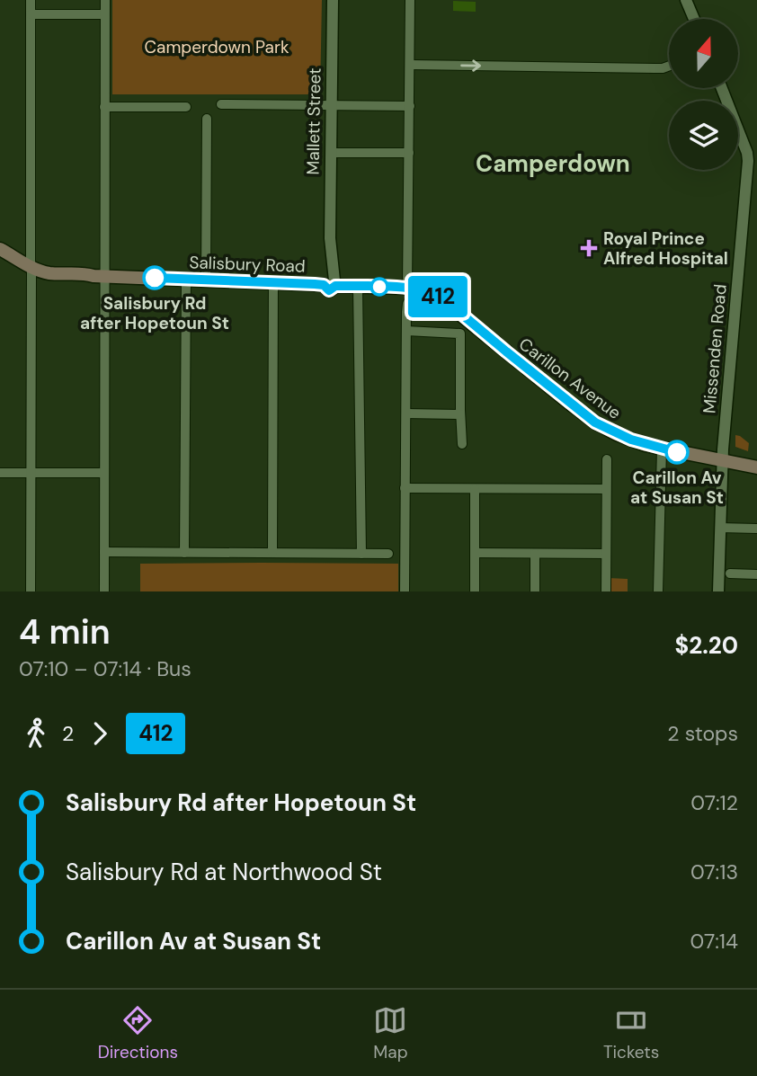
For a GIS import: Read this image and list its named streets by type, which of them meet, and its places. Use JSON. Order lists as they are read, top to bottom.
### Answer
{
  "streets": {
    "main road": ["Salisbury Road", "Carillon Avenue"],
    "street": ["Mallett Street", "Missenden Road"]
  },
  "crossings": [
    ["Mallett Street", "Salisbury Road"],
    ["Salisbury Road", "Carillon Avenue"],
    ["Missenden Road", "Carillon Avenue"]
  ],
  "districts": ["Camperdown"],
  "parks": ["Camperdown Park"],
  "places": {
    "health": ["Royal Prince Alfred Hospital"],
    "other": ["Salisbury Rd after Hopetoun St", "Carillon Av at Susan St"]
  },
  "lines": ["bus line 412"],
  "north": "top",
  "page": {
    "on_map": "412",
    "heading": ["4 min", "07:10 – 07:14 · Bus", "$2.20"],
    "legs": ["2", "412", "2 stops"],
    "list": [
      {
        "name": "Salisbury Rd after Hopetoun St",
        "value": "07:12"
      },
      {
        "name": "Salisbury Rd at Northwood St",
        "value": "07:13"
      },
      {
        "name": "Carillon Av at Susan St",
        "value": "07:14"
      }
    ],
    "tabs": ["Directions", "Map", "Tickets"]
  }
}
